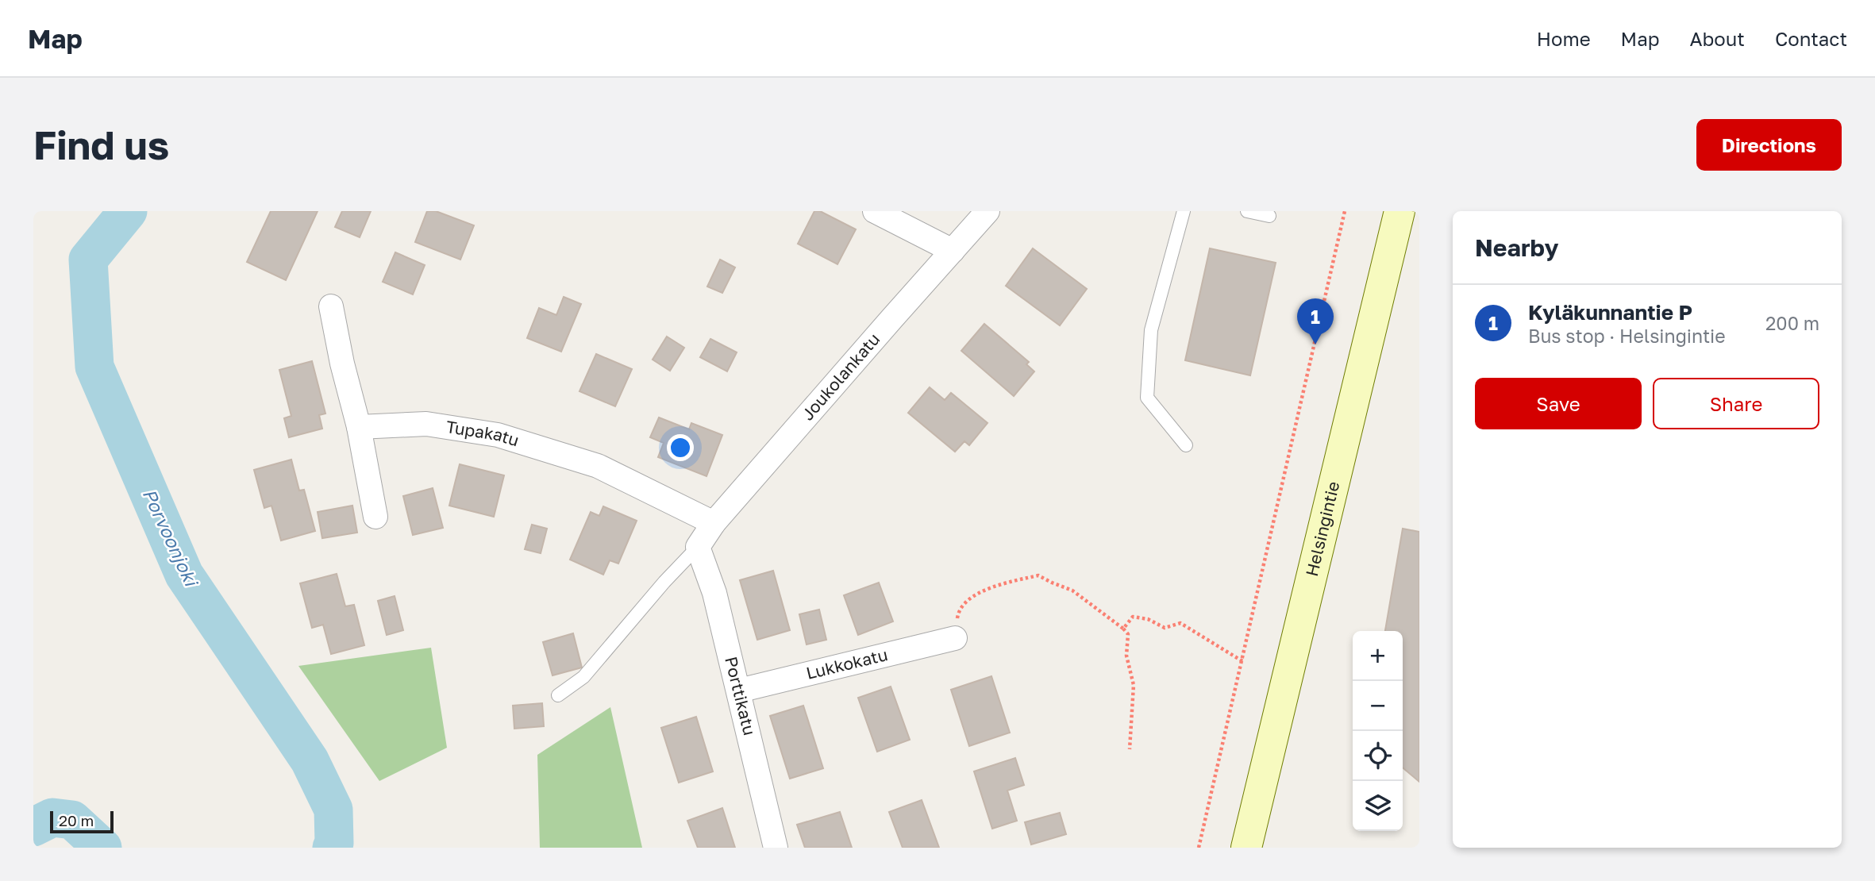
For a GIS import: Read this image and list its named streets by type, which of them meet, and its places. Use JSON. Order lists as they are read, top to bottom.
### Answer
{
  "streets": {
    "main road": ["Helsingintie"],
    "street": [
      "Joukolankatu",
      "Tupakatu",
      "Lukkokatu",
      "Porttikatu"
    ]
  },
  "crossings": [
    ["Joukolankatu", "Tupakatu"],
    ["Joukolankatu", "Porttikatu"],
    ["Lukkokatu", "Porttikatu"]
  ],
  "water": ["Porvoonjoki"],
  "scale_bar": "20 m",
  "page": {
    "header": "Map",
    "nav": [
      "Home",
      "Map",
      "About",
      "Contact"
    ],
    "buttons": [
      "Directions",
      ["Save", "Share"]
    ],
    "title": "Find us",
    "heading": "Nearby",
    "list": [
      {
        "mark": "1",
        "name": "Kyläkunnantie P",
        "note": "Bus stop · Helsingintie",
        "value": "200 m"
      }
    ],
    "pins": "1",
    "map_buttons": ["+", "−"],
    "scale": "20 m"
  }
}
